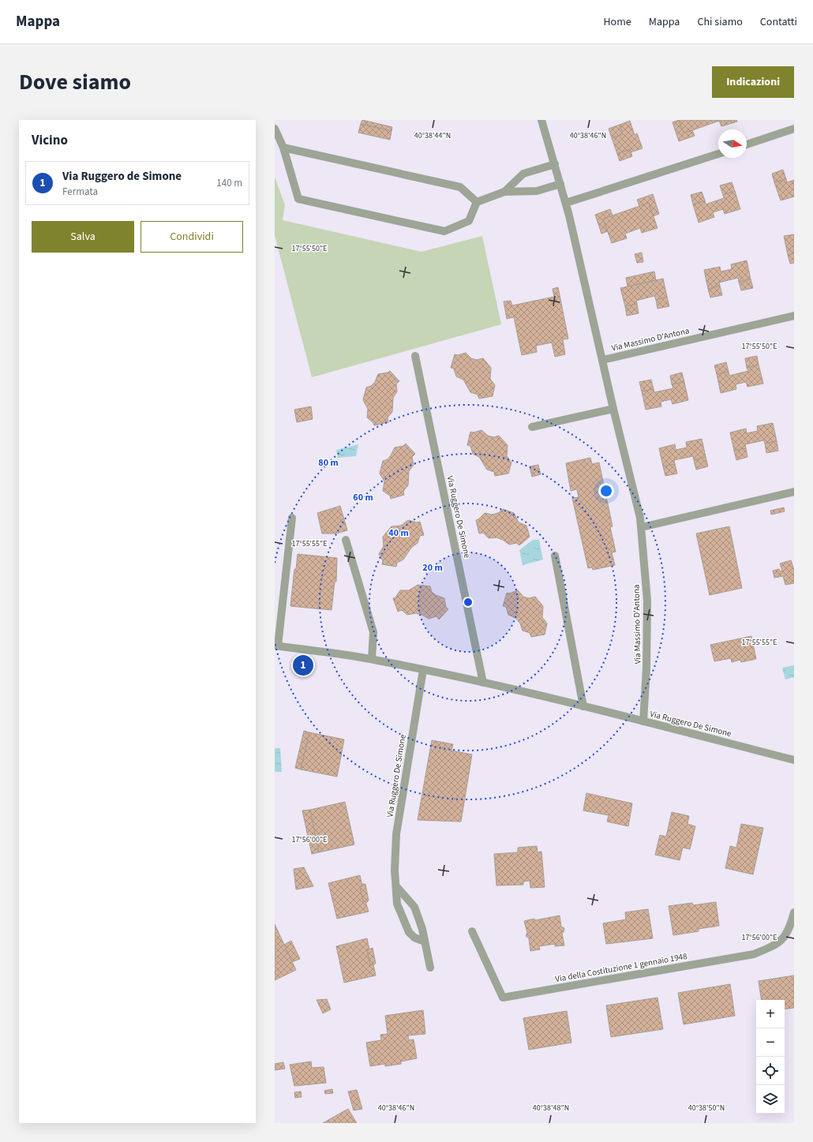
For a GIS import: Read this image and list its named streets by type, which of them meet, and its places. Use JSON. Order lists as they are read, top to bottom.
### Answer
{
  "streets": {
    "street": ["Via Massimo D'Antona", "Via Ruggero De Simone", "Via della Costituzione 1 gennaio 1948"]
  },
  "crossings": [
    ["Via Massimo D'Antona", "Via Ruggero De Simone"]
  ],
  "north": "right",
  "page": {
    "header": "Mappa",
    "nav": [
      "Home",
      "Mappa",
      "Chi siamo",
      "Contatti"
    ],
    "title": "Dove siamo",
    "buttons": [
      "Indicazioni",
      ["Salva", "Condividi"]
    ],
    "heading": "Vicino",
    "list": [
      {
        "mark": "1",
        "name": "Via Ruggero de Simone",
        "note": "Fermata",
        "value": "140 m"
      }
    ],
    "pins": "1",
    "map_buttons": ["+", "−"]
  },
  "coordinates": [
    "40°38'44\"N",
    "40°38'46\"N",
    "17°55'50\"E",
    "17°55'55\"E",
    "17°56'00\"E",
    "40°38'48\"N",
    "40°38'50\"N"
  ],
  "rings": [
    "80 m",
    "60 m",
    "40 m",
    "20 m"
  ]
}
